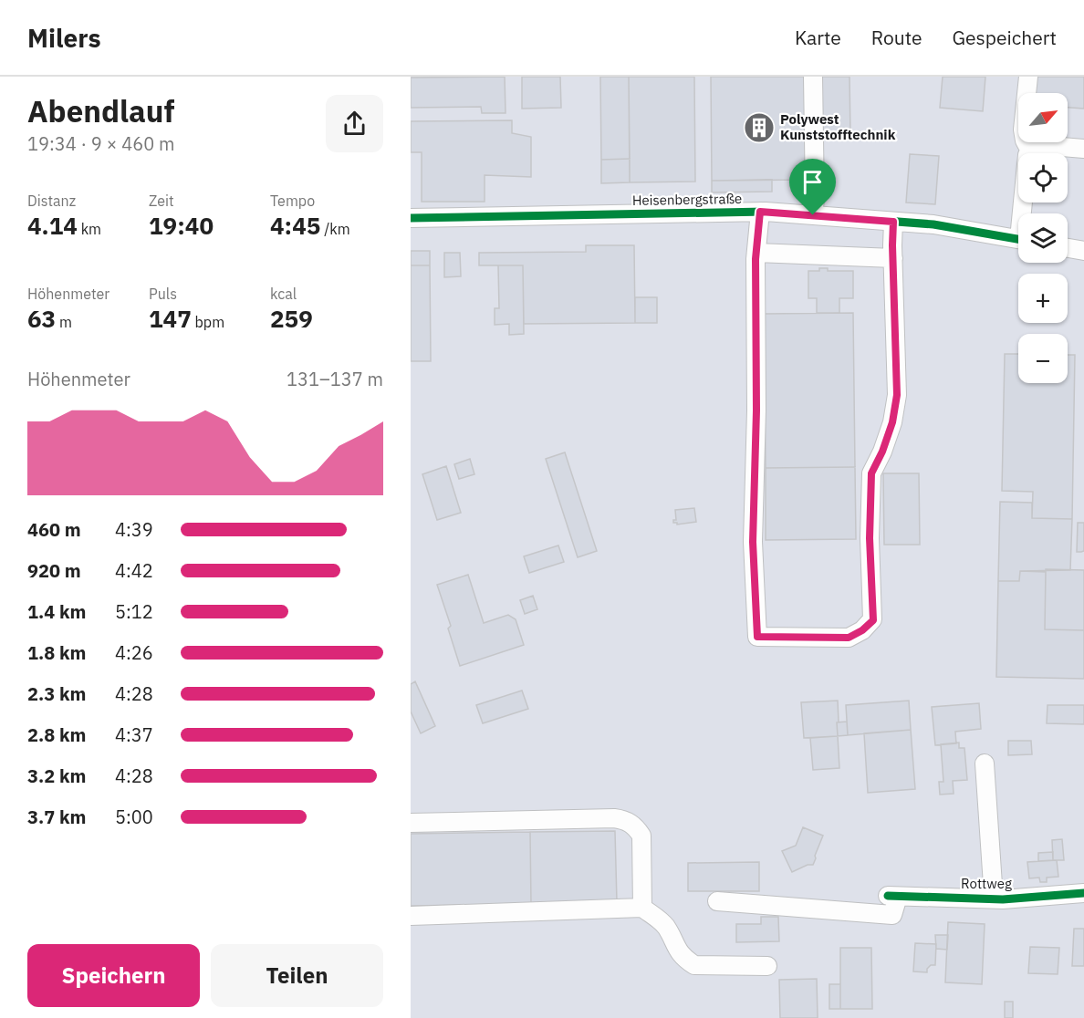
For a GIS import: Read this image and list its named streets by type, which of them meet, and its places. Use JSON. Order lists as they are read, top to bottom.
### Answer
{
  "streets": {
    "street": ["Heisenbergstraße", "Rottweg"]
  },
  "places": {
    "building": ["Polywest Kunststofftechnik"]
  },
  "north": "top right",
  "page": {
    "header": "Milers",
    "nav": ["Karte", "Route", "Gespeichert"],
    "heading": ["Abendlauf", "19:34 · 9 × 460 m"],
    "map_buttons": ["+", "−"],
    "stats": [
      ["Distanz", "4.14 km"],
      ["Zeit", "19:40"],
      ["Tempo", "4:45 /km"],
      ["Höhenmeter", "63 m"],
      ["Puls", "147 bpm"],
      ["kcal", "259"]
    ],
    "chart": ["Höhenmeter", "131–137 m"],
    "list": [
      {
        "name": "460 m",
        "note": "4:39"
      },
      {
        "name": "920 m",
        "note": "4:42"
      },
      {
        "name": "1.4 km",
        "note": "5:12"
      },
      {
        "name": "1.8 km",
        "note": "4:26"
      },
      {
        "name": "2.3 km",
        "note": "4:28"
      },
      {
        "name": "2.8 km",
        "note": "4:37"
      },
      {
        "name": "3.2 km",
        "note": "4:28"
      },
      {
        "name": "3.7 km",
        "note": "5:00"
      }
    ],
    "buttons": ["Speichern", "Teilen"]
  }
}
